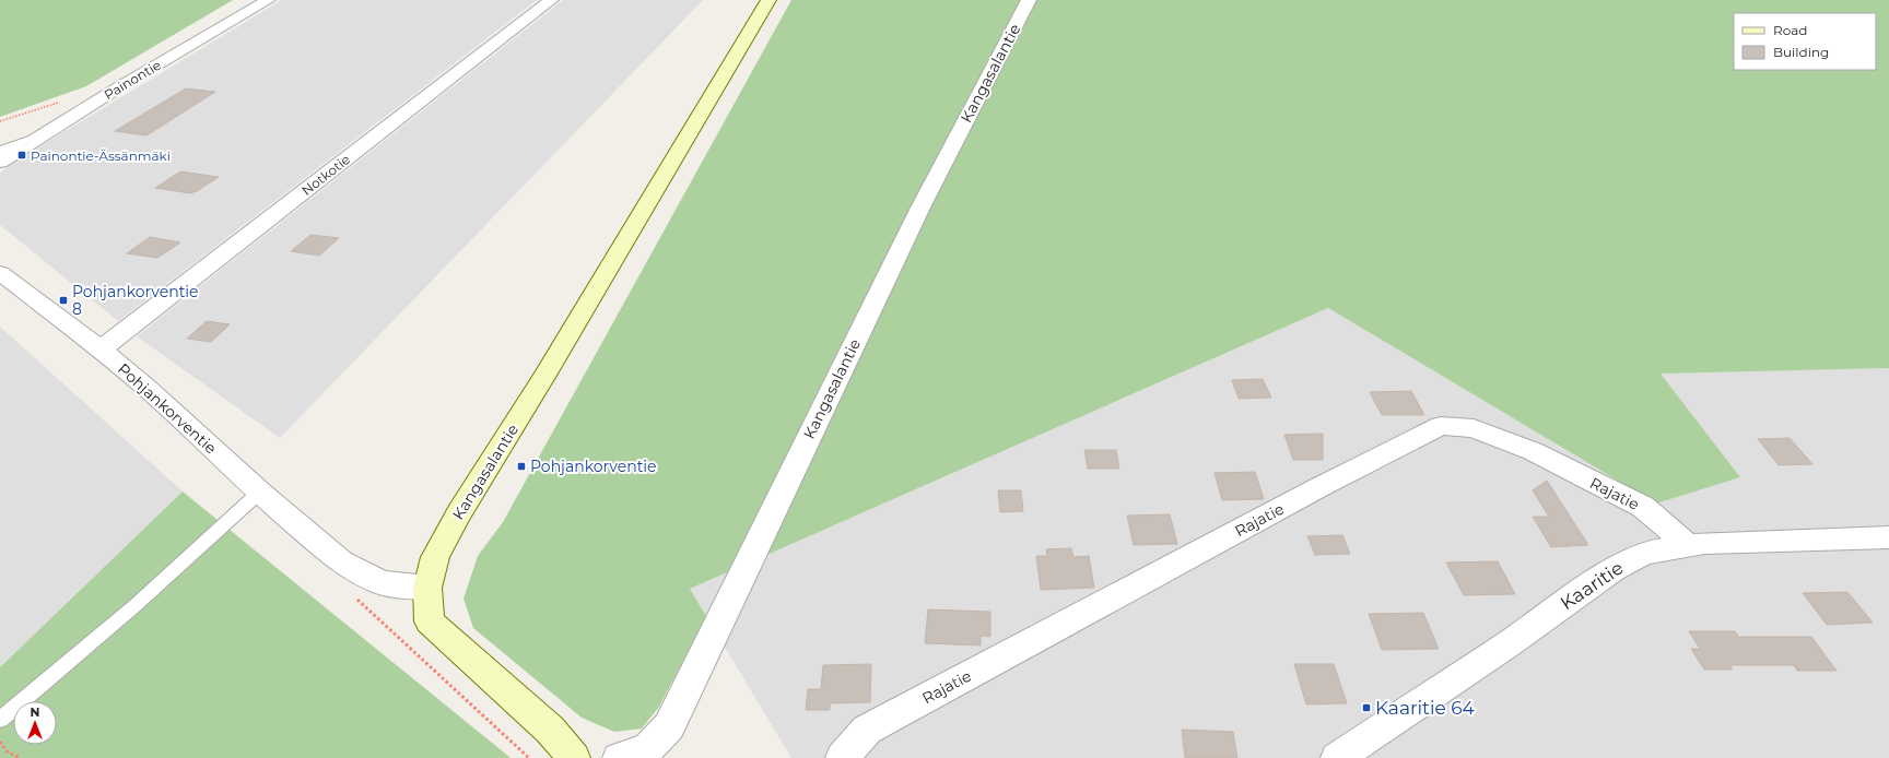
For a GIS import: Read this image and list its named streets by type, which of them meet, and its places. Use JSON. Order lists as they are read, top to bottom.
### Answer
{
  "streets": {
    "main road": ["Kangasalantie"],
    "street": [
      "Painontie",
      "Notkotie",
      "Pohjankorventie",
      "Rajatie",
      "Kaaritie"
    ]
  },
  "crossings": [
    ["Kangasalantie", "Pohjankorventie"],
    ["Notkotie", "Pohjankorventie"],
    ["Rajatie", "Kaaritie"]
  ],
  "places": {
    "transit": [
      "Painontie-Ässänmäki",
      "Pohjankorventie 8",
      "Pohjankorventie",
      "Kaaritie 64"
    ]
  },
  "legend": ["Road", "Building"],
  "north": "top"
}
